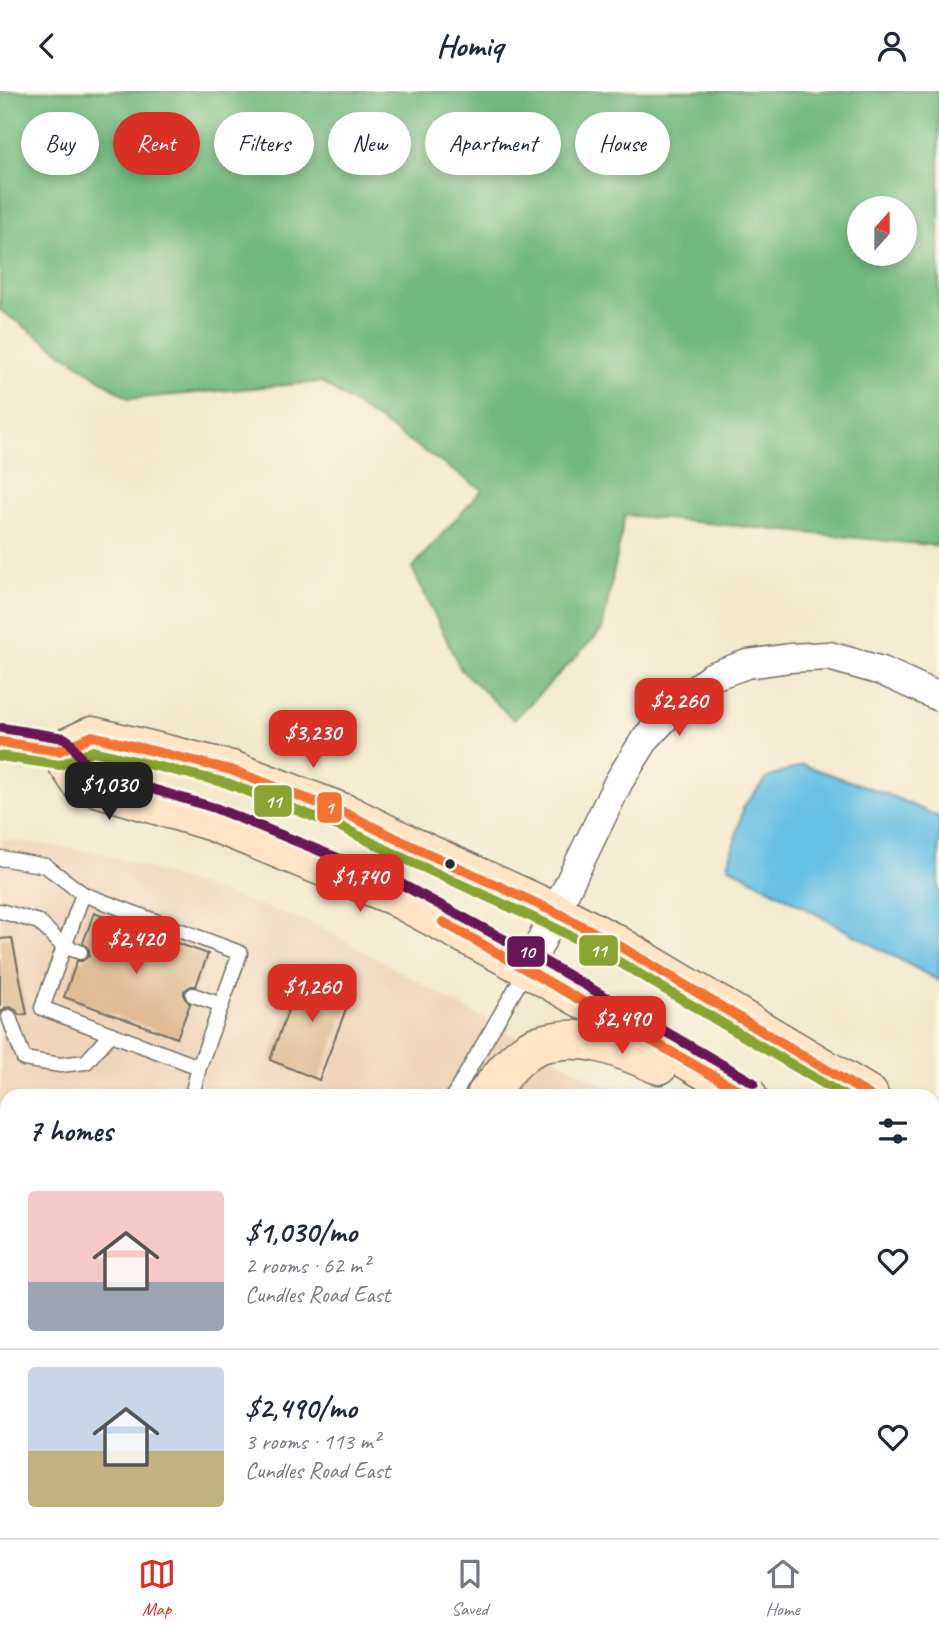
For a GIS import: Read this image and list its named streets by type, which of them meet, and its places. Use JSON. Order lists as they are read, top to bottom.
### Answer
{
  "lines": ["transit line 10", "transit line 1", "transit line 11"],
  "north": "top",
  "page": {
    "header": "Homiq",
    "chip": [
      "Buy",
      "Rent",
      "Filters",
      "New",
      "Apartment",
      "House"
    ],
    "price": [
      "$2,260",
      "$3,230",
      "$1,030",
      "$1,740",
      "$2,420",
      "$1,260",
      "$2,490"
    ],
    "heading": "7 homes",
    "list": [
      {
        "name": "$1,030/mo",
        "note": "2 rooms · 62 m² · Cundles Road East"
      },
      {
        "name": "$2,490/mo",
        "note": "3 rooms · 113 m² · Cundles Road East"
      }
    ],
    "tabs": ["Map", "Saved", "Home"]
  }
}
